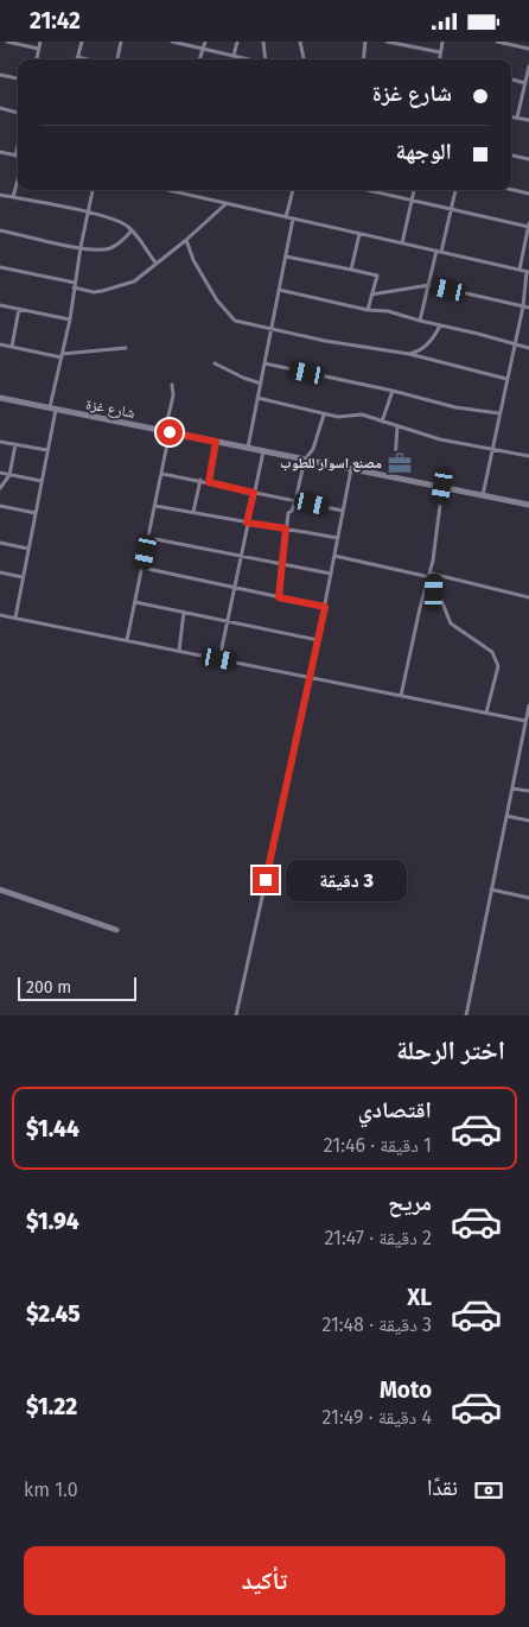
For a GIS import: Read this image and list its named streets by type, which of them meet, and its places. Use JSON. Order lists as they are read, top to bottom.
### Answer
{
  "streets": {
    "main road": ["شارع غزة"]
  },
  "places": {
    "office": ["مصنع اسوار للطوب"]
  },
  "scale_bar": "200 m",
  "page": {
    "status": "21:42",
    "banner": ["شارع غزة", "الوجهة"],
    "bubble": "3 دقيقة",
    "scale": "200 m",
    "heading": "اختر الرحلة",
    "list": [
      {
        "name": "اقتصادي",
        "note": "1 دقيقة · 21:46",
        "value": "$1.44"
      },
      {
        "name": "مريح",
        "note": "2 دقيقة · 21:47",
        "value": "$1.94"
      },
      {
        "name": "XL",
        "note": "3 دقيقة · 21:48",
        "value": "$2.45"
      },
      {
        "name": "Moto",
        "note": "4 دقيقة · 21:49",
        "value": "$1.22"
      }
    ],
    "pay": ["نقدًا", "1.0 km"],
    "buttons": "تأكيد"
  }
}
